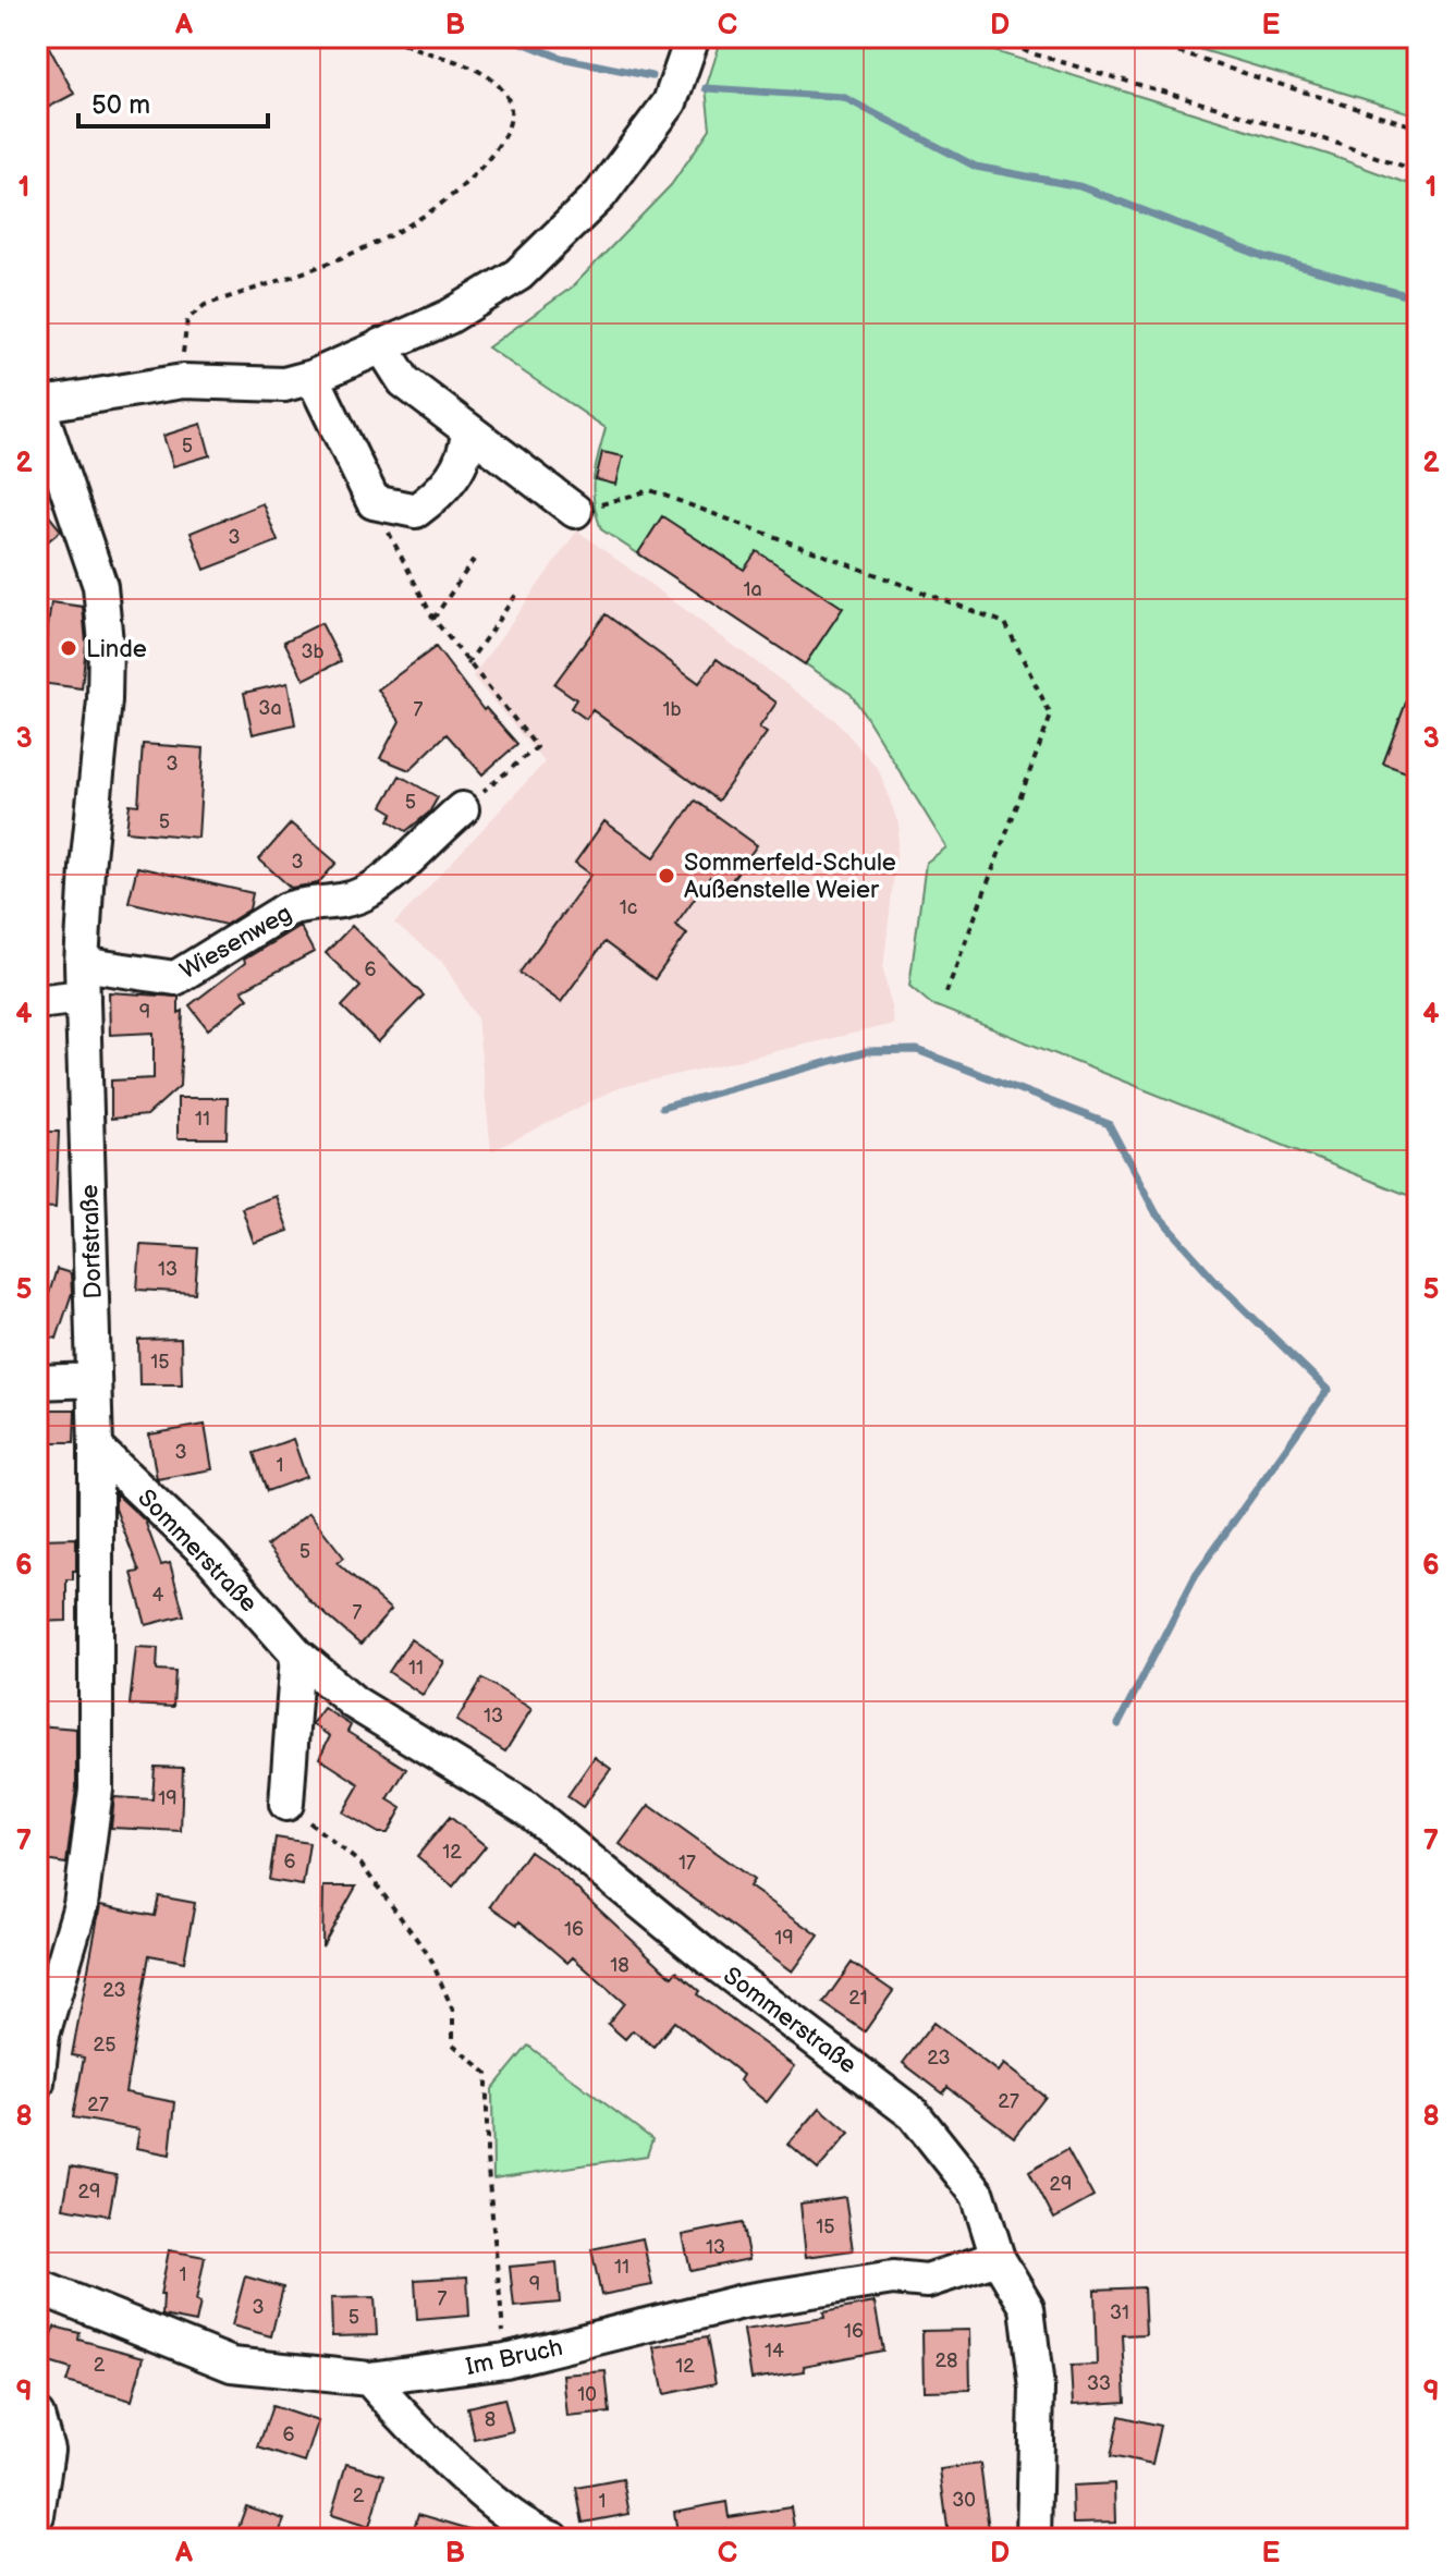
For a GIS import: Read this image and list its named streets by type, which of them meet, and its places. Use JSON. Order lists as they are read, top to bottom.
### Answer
{
  "streets": {
    "street": [
      "Wiesenweg",
      "Dorfstraße",
      "Sommerstraße",
      "Im Bruch"
    ]
  },
  "crossings": [
    ["Wiesenweg", "Dorfstraße"],
    ["Dorfstraße", "Sommerstraße"],
    ["Sommerstraße", "Im Bruch"]
  ],
  "places": ["Linde", "Sommerfeld-Schule Außenstelle Weier"],
  "house_numbers": [
    "5",
    "3",
    "1a",
    "3b",
    "3a",
    "7",
    "1b",
    "3",
    "5",
    "5",
    "3",
    "1c",
    "6",
    "9",
    "11",
    "13",
    "15",
    "3",
    "1",
    "5",
    "4",
    "7",
    "11",
    "13",
    "19",
    "12",
    "6",
    "17",
    "16",
    "19",
    "18",
    "23",
    "21",
    "25",
    "23",
    "27",
    "27",
    "29",
    "29",
    "15",
    "13",
    "11",
    "1",
    "9",
    "7",
    "3",
    "31",
    "5",
    "16",
    "14",
    "28",
    "2",
    "12",
    "33",
    "10",
    "8",
    "6",
    "2",
    "30",
    "1"
  ],
  "scale_bar": "50 m",
  "grid": {
    "columns": [
      "A",
      "B",
      "C",
      "D",
      "E"
    ],
    "rows": [
      "1",
      "2",
      "3",
      "4",
      "5",
      "6",
      "7",
      "8",
      "9"
    ]
  }
}
